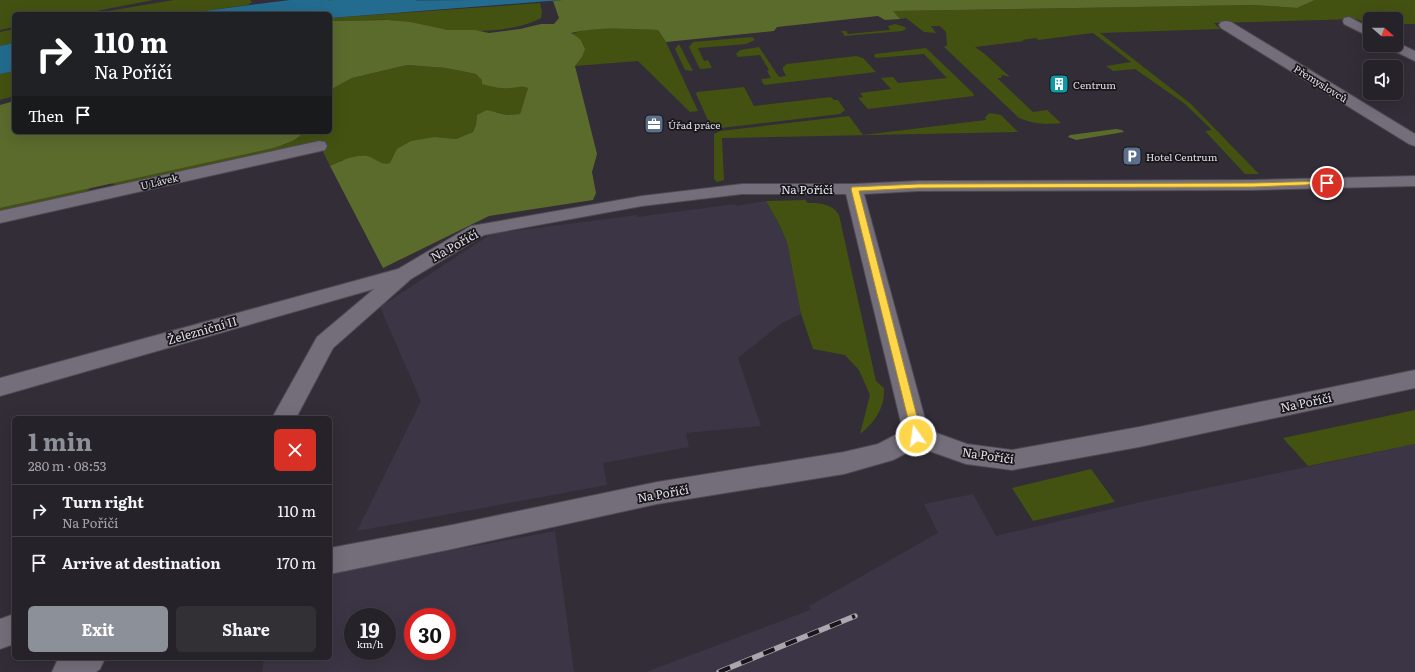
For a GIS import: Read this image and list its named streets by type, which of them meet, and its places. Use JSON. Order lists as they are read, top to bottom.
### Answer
{
  "streets": {
    "street": [
      "Přemyslovců",
      "U Lávek",
      "Na Poříčí",
      "Železniční II"
    ]
  },
  "crossings": [
    ["Na Poříčí", "Železniční II"]
  ],
  "places": {
    "building": ["Centrum"],
    "office": ["Úřad práce"],
    "parking": ["Hotel Centrum"]
  },
  "north": "right",
  "page": {
    "turn": ["110 m", "Na Poříčí"],
    "then": "Then",
    "heading": ["1 min", "280 m · 08:53"],
    "list": [
      {
        "name": "Turn right",
        "note": "Na Poříčí",
        "value": "110 m"
      },
      {
        "name": "Arrive at destination",
        "value": "170 m"
      }
    ],
    "buttons": ["Exit", "Share"],
    "speed": "19 km/h",
    "limit": "30"
  }
}
